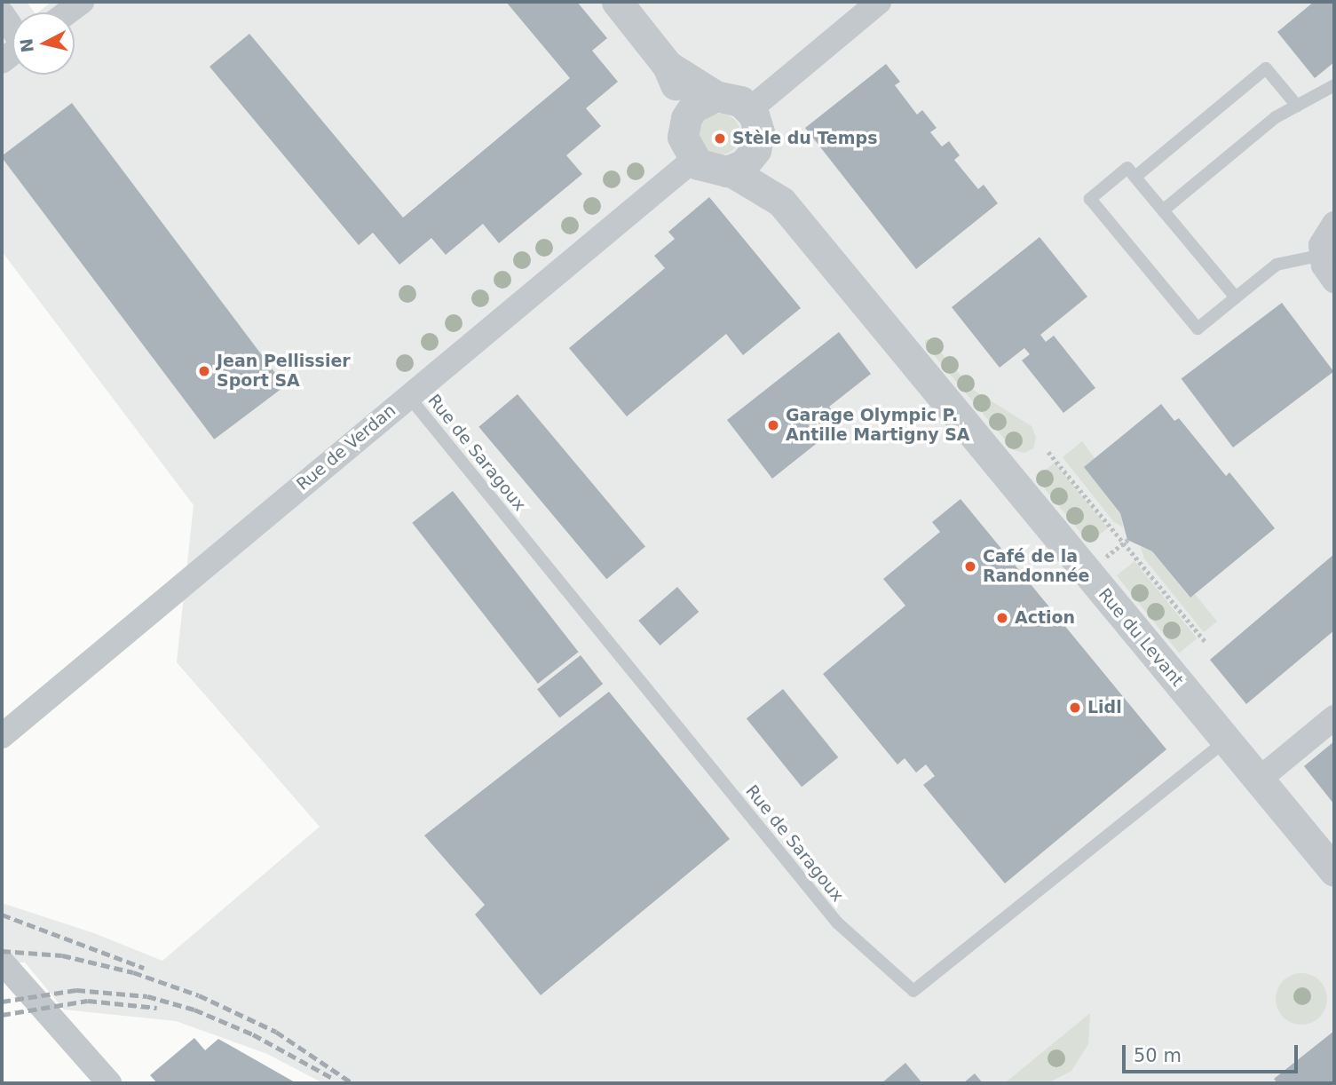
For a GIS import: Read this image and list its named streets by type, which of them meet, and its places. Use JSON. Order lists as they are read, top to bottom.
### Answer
{
  "streets": {
    "street": ["Rue de Verdan", "Rue du Levant"],
    "lane": ["Rue de Saragoux"]
  },
  "crossings": [
    ["Rue de Verdan", "Rue de Saragoux"],
    ["Rue de Verdan", "Rue du Levant"],
    ["Rue de Saragoux", "Rue du Levant"]
  ],
  "places": [
    "Stèle du Temps",
    "Jean Pellissier Sport SA",
    "Garage Olympic P. Antille Martigny SA",
    "Café de la Randonnée",
    "Action",
    "Lidl"
  ],
  "scale_bar": "50 m",
  "north": "left"
}
